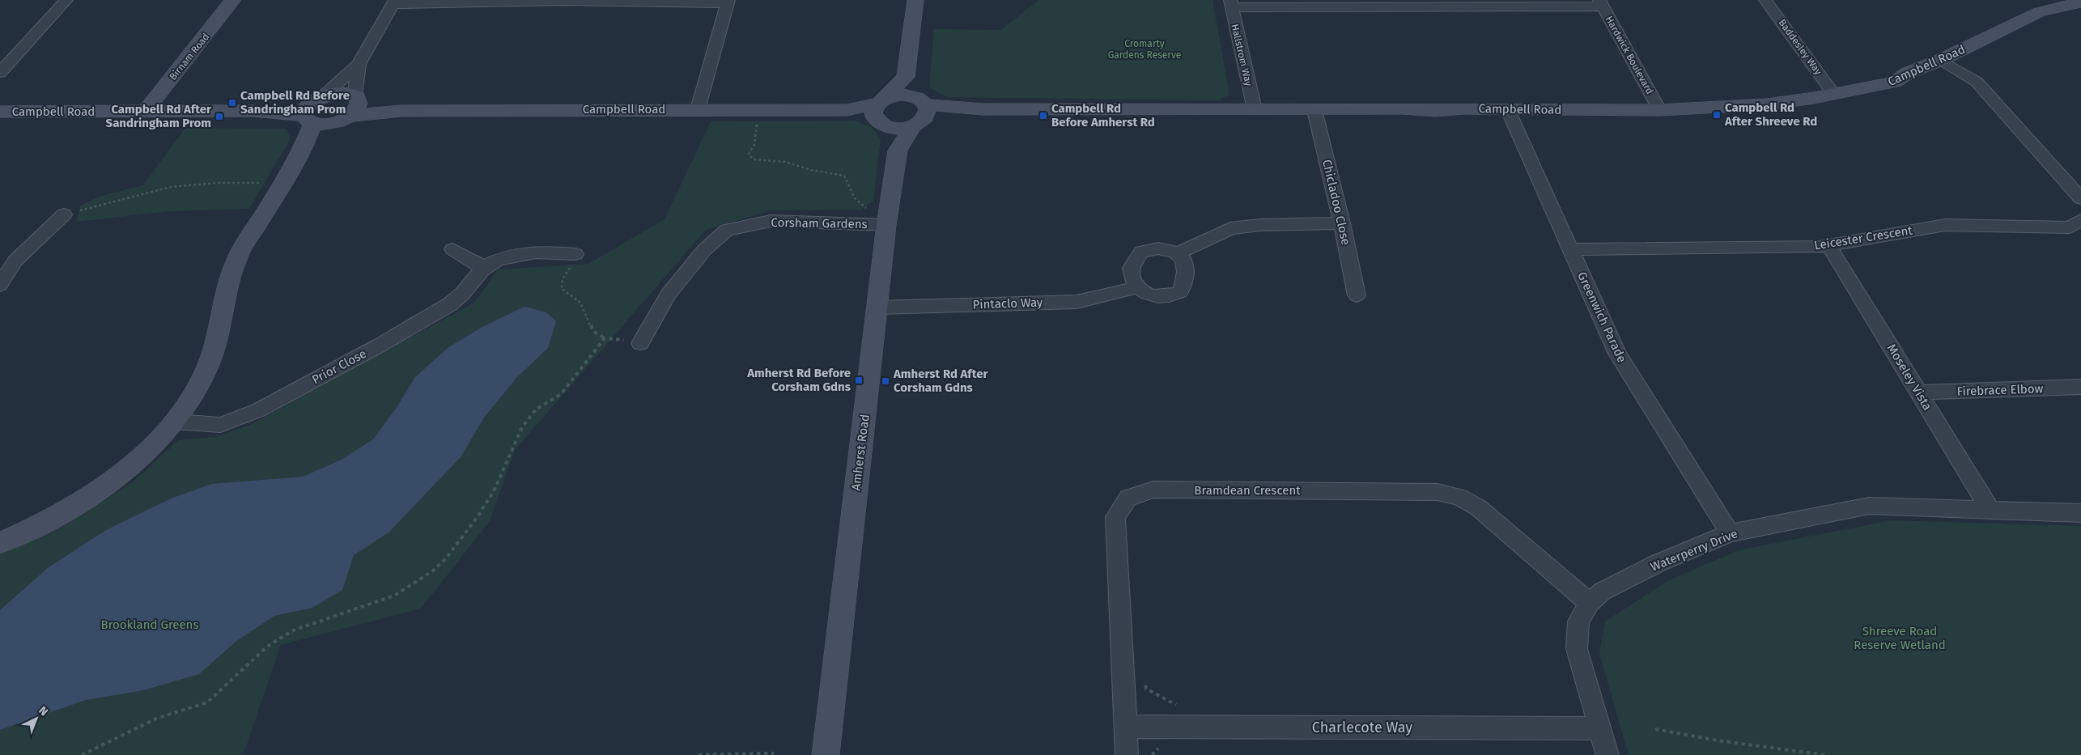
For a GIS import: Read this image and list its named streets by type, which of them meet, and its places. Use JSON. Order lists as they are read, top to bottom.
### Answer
{
  "streets": {
    "street": [
      "Baddesley Way",
      "Hallstrom Way",
      "Hardwick Boulevard",
      "Birnam Road",
      "Campbell Road",
      "Chicladoo Close",
      "Corsham Gardens",
      "Leicester Crescent",
      "Pintaclo Way",
      "Greenwich Parade",
      "Prior Close",
      "Moseley Vista",
      "Firebrace Elbow",
      "Amherst Road",
      "Bramdean Crescent",
      "Waterperry Drive",
      "Charlecote Way"
    ]
  },
  "crossings": [
    ["Baddesley Way", "Campbell Road"],
    ["Hallstrom Way", "Campbell Road"],
    ["Hardwick Boulevard", "Campbell Road"],
    ["Birnam Road", "Campbell Road"],
    ["Campbell Road", "Chicladoo Close"],
    ["Campbell Road", "Greenwich Parade"],
    ["Campbell Road", "Amherst Road"],
    ["Corsham Gardens", "Amherst Road"],
    ["Leicester Crescent", "Greenwich Parade"],
    ["Leicester Crescent", "Moseley Vista"],
    ["Pintaclo Way", "Amherst Road"],
    ["Greenwich Parade", "Waterperry Drive"],
    ["Moseley Vista", "Firebrace Elbow"],
    ["Moseley Vista", "Waterperry Drive"],
    ["Bramdean Crescent", "Waterperry Drive"],
    ["Bramdean Crescent", "Charlecote Way"],
    ["Waterperry Drive", "Charlecote Way"]
  ],
  "parks": ["Cromarty Gardens Reserve", "Brookland Greens", "Shreeve Road Reserve Wetland"],
  "places": {
    "transit": [
      "Campbell Rd Before Sandringham Prom",
      "Campbell Rd After Shreeve Rd",
      "Campbell Rd Before Amherst Rd",
      "Campbell Rd After Sandringham Prom",
      "Amherst Rd Before Corsham Gdns",
      "Amherst Rd After Corsham Gdns"
    ]
  },
  "north": "top right"
}
